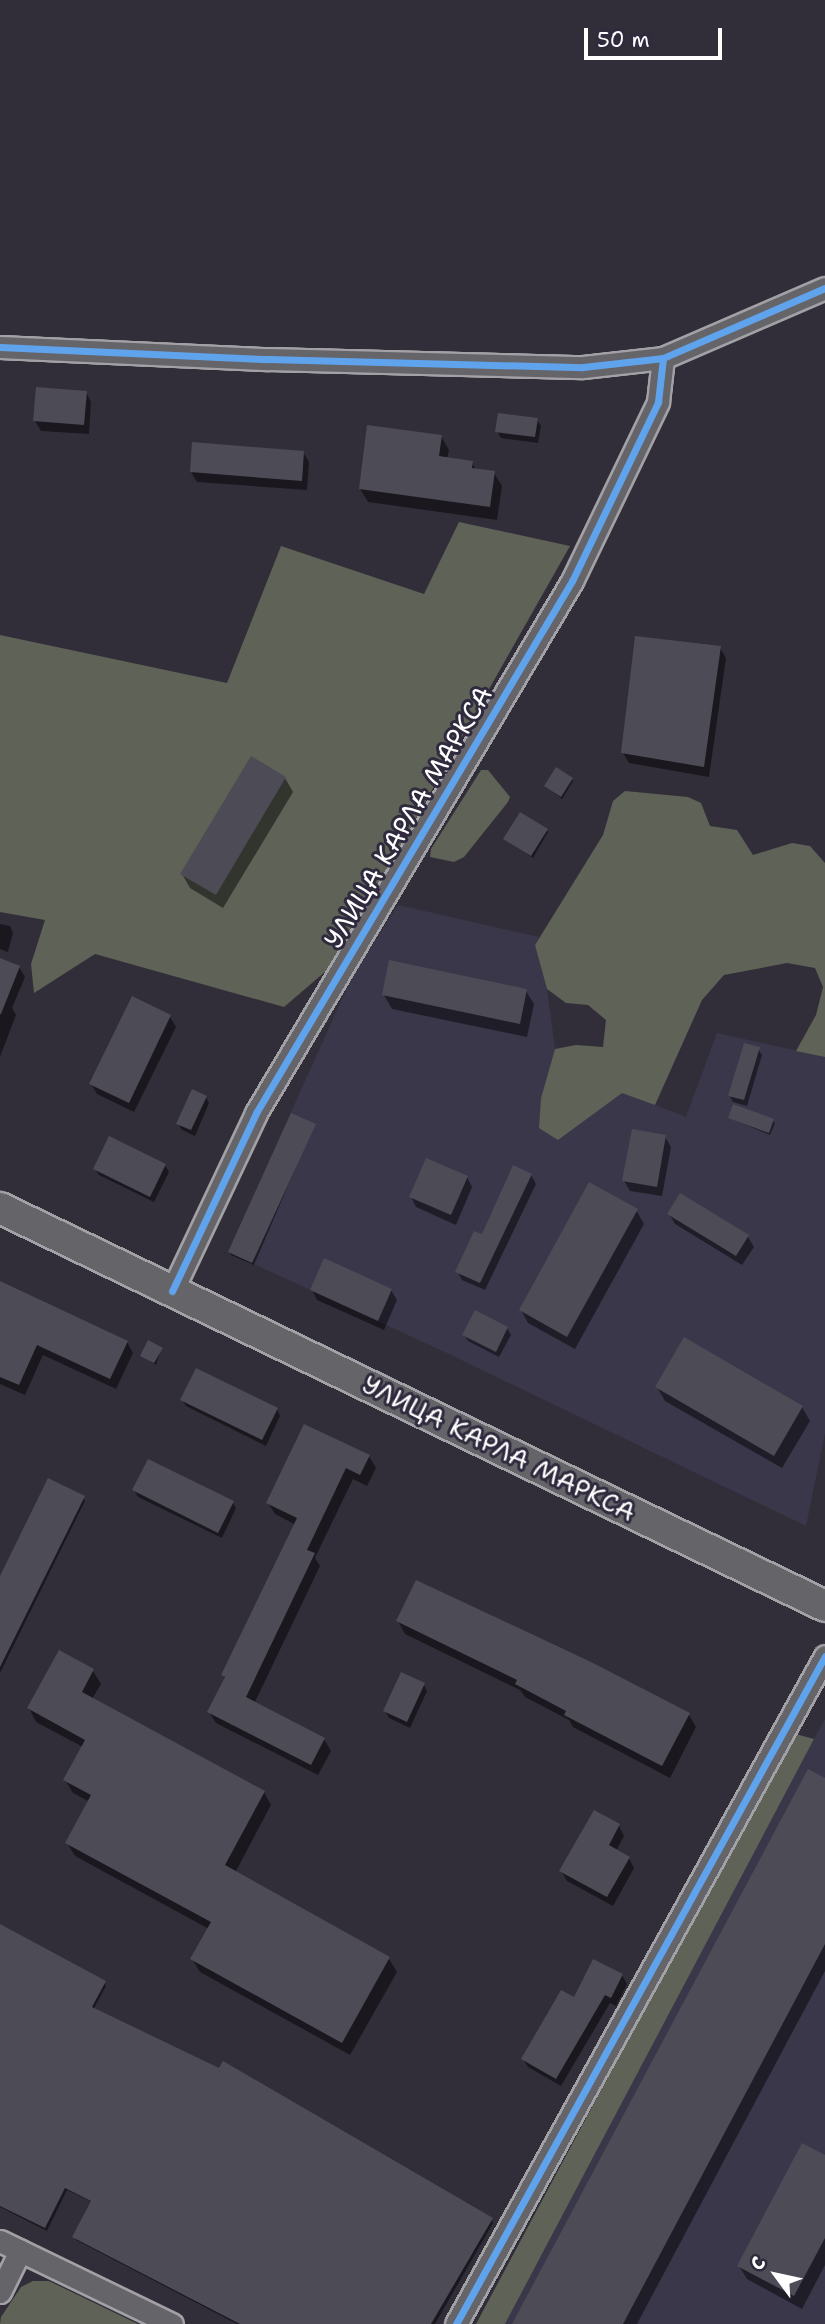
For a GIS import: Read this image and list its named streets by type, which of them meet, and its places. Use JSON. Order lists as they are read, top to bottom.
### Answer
{
  "streets": {
    "main road": ["УЛИЦА КАРЛА МАРКСА"]
  },
  "scale_bar": "50 m",
  "north": "top left"
}
